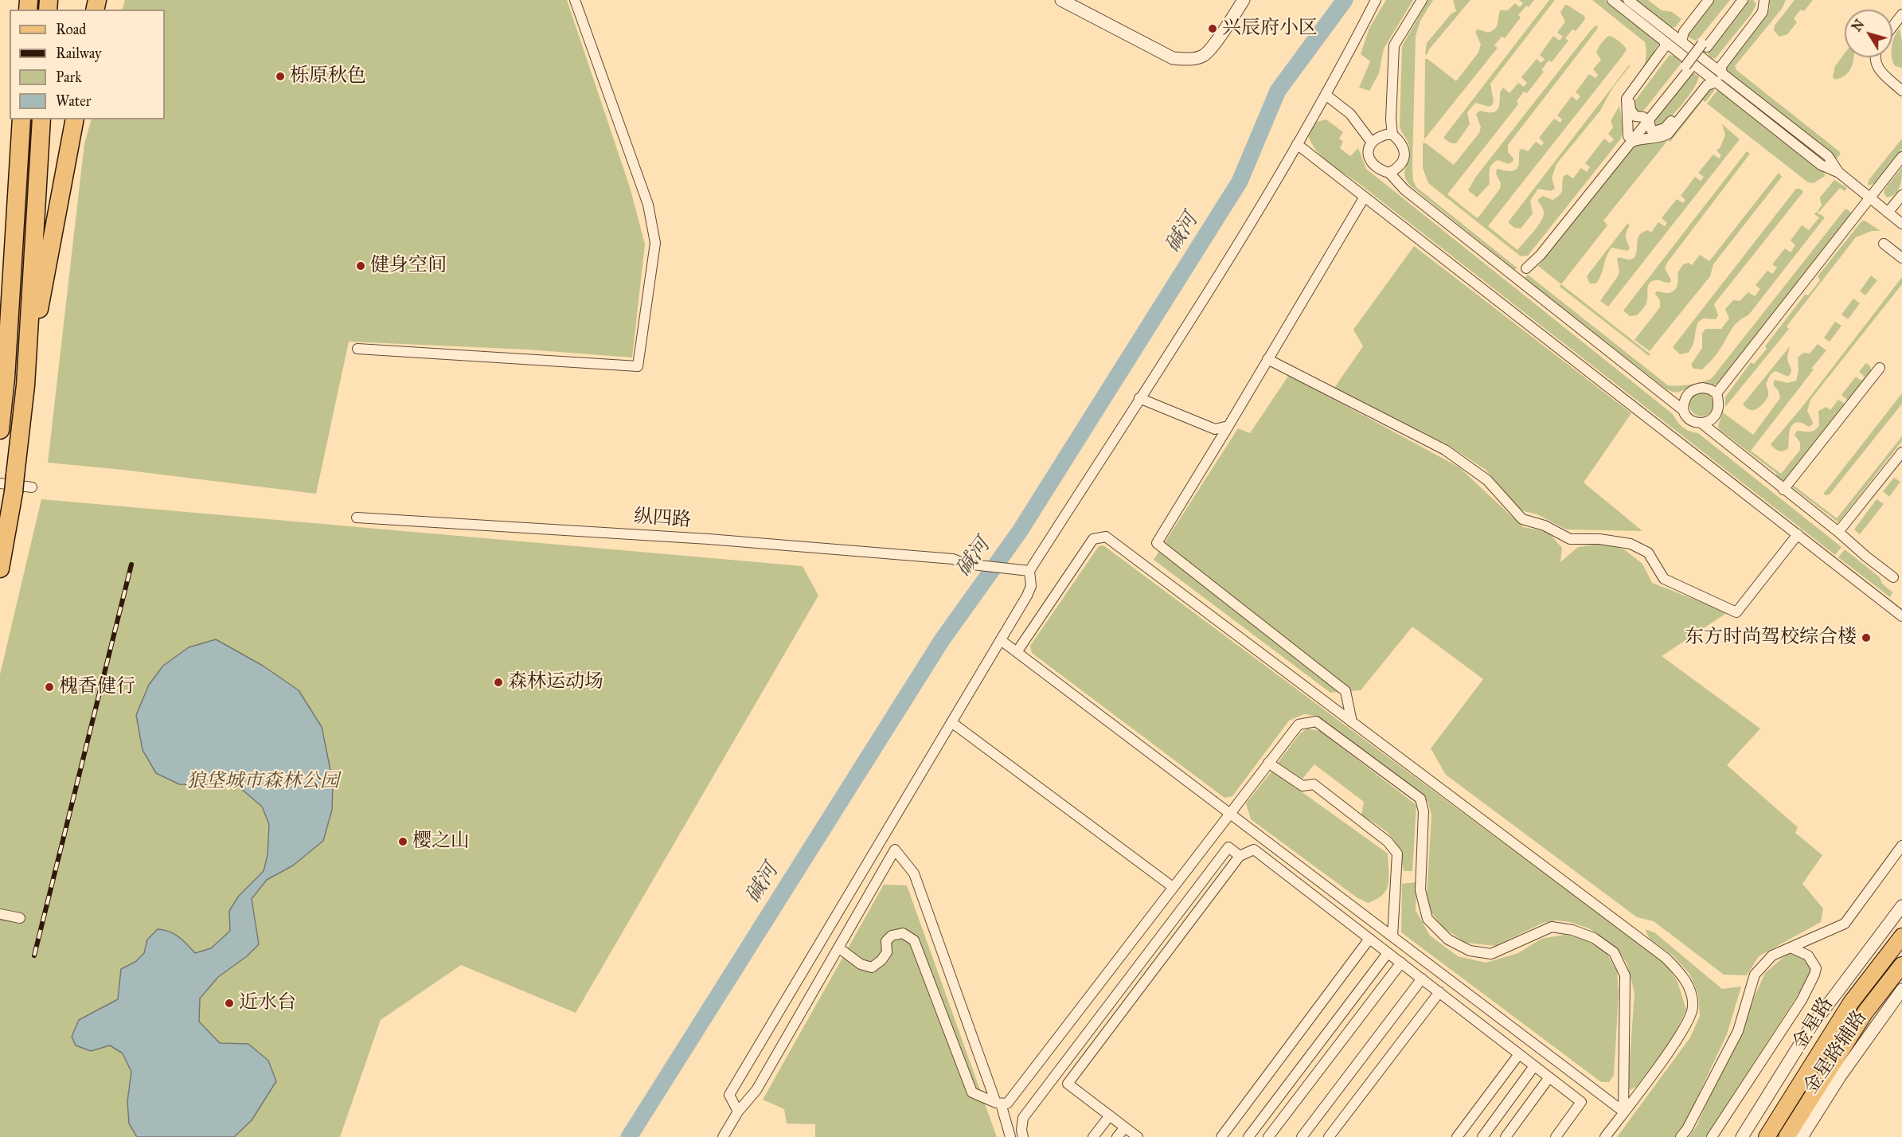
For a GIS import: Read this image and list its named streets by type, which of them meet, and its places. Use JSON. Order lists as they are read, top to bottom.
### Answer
{
  "streets": {
    "main road": ["金星路"],
    "street": ["纵四路", "金星路辅路"]
  },
  "water": ["碱河"],
  "parks": ["狼垡城市森林公园"],
  "places": [
    "兴辰府小区",
    "栎原秋色",
    "健身空间",
    "东方时尚驾校综合楼",
    "森林运动场",
    "槐香健行",
    "樱之山",
    "近水台"
  ],
  "legend": [
    "Road",
    "Railway",
    "Park",
    "Water"
  ],
  "north": "top left"
}
